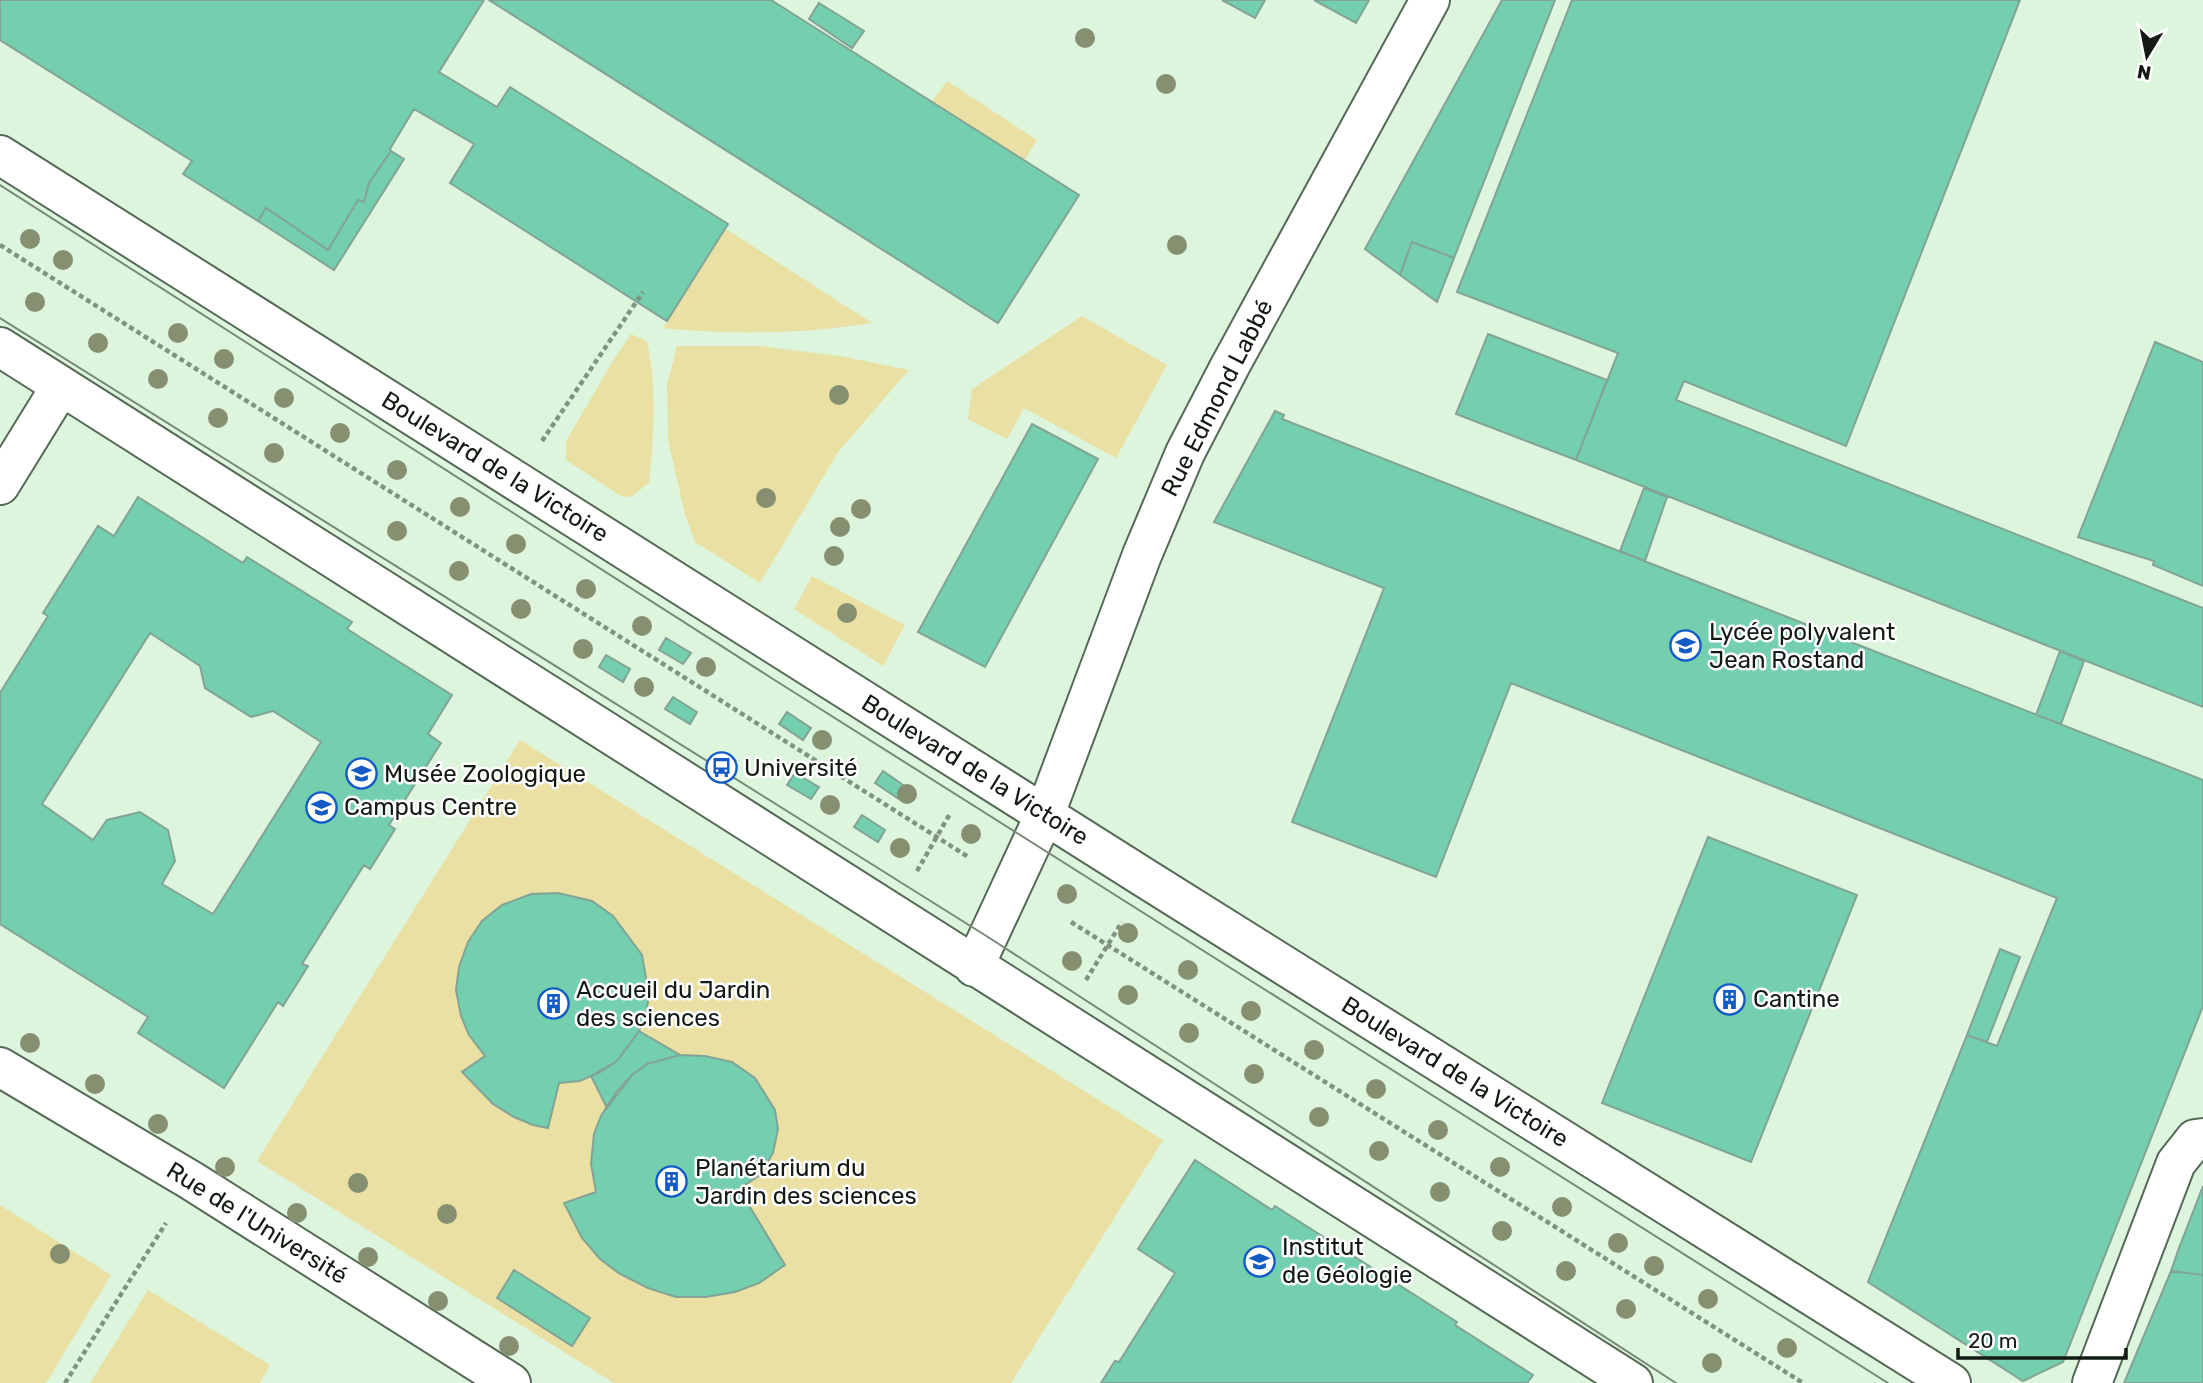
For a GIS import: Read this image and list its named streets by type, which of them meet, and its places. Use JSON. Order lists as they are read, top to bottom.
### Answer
{
  "streets": {
    "street": ["Rue Edmond Labbé", "Boulevard de la Victoire", "Rue de l'Université"]
  },
  "crossings": [
    ["Rue Edmond Labbé", "Boulevard de la Victoire"]
  ],
  "places": {
    "school or university": [
      "Lycée polyvalent Jean Rostand",
      "Musée Zoologique",
      "Campus Centre",
      "Institut de Géologie"
    ],
    "bus stop": ["Université"],
    "building": ["Cantine", "Accueil du Jardin des sciences", "Planétarium du Jardin des sciences"]
  },
  "scale_bar": "20 m",
  "north": "bottom"
}
